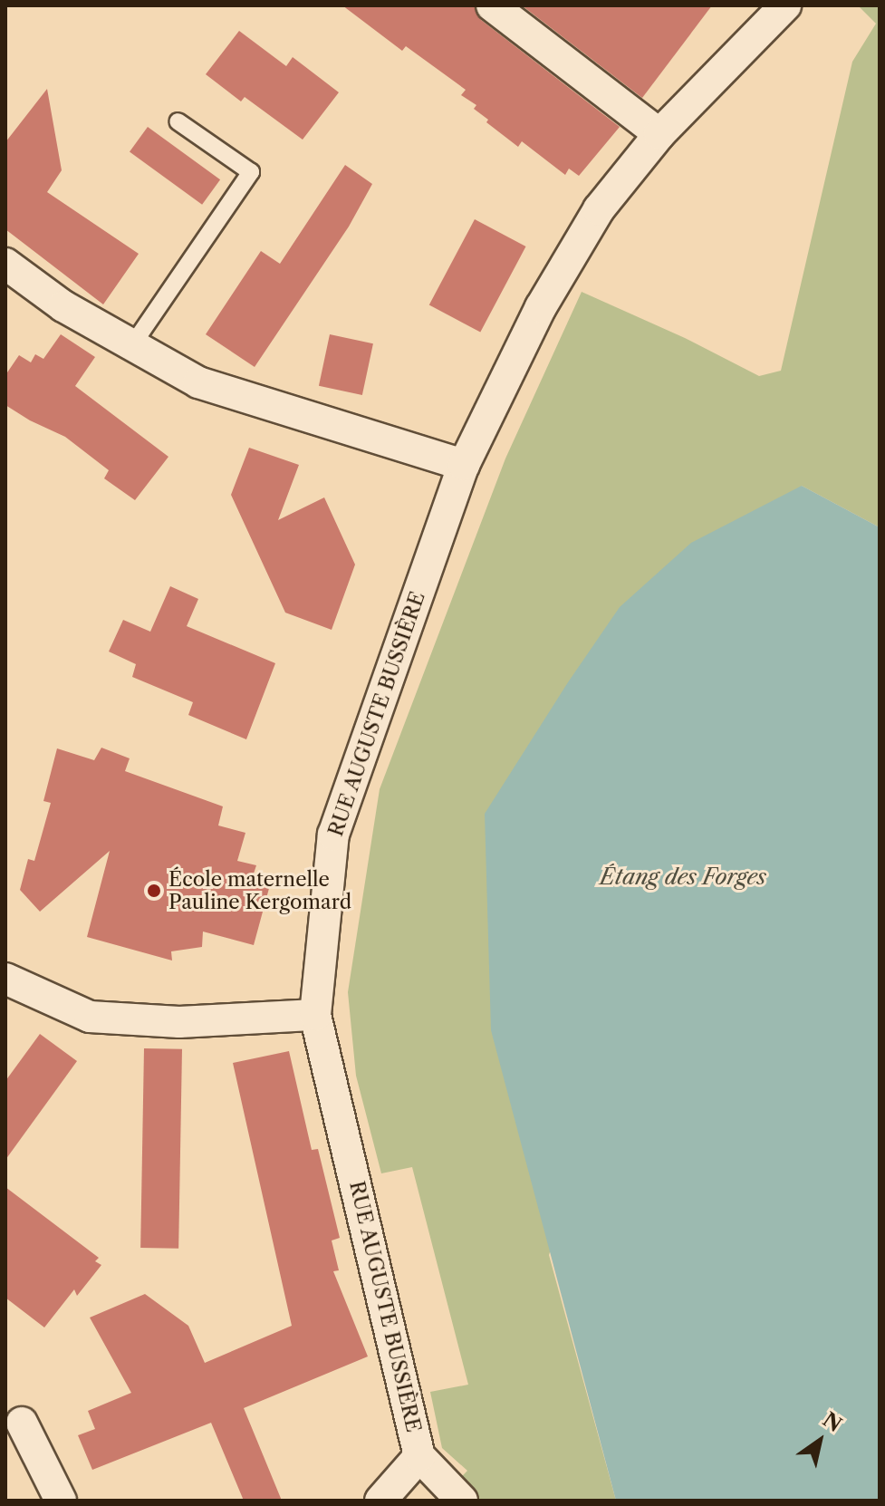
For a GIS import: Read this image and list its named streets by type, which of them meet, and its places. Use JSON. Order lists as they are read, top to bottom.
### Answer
{
  "streets": {
    "street": ["RUE AUGUSTE BUSSIÈRE"]
  },
  "water": ["Étang des Forges"],
  "places": ["École maternelle Pauline Kergomard"],
  "north": "top right"
}
